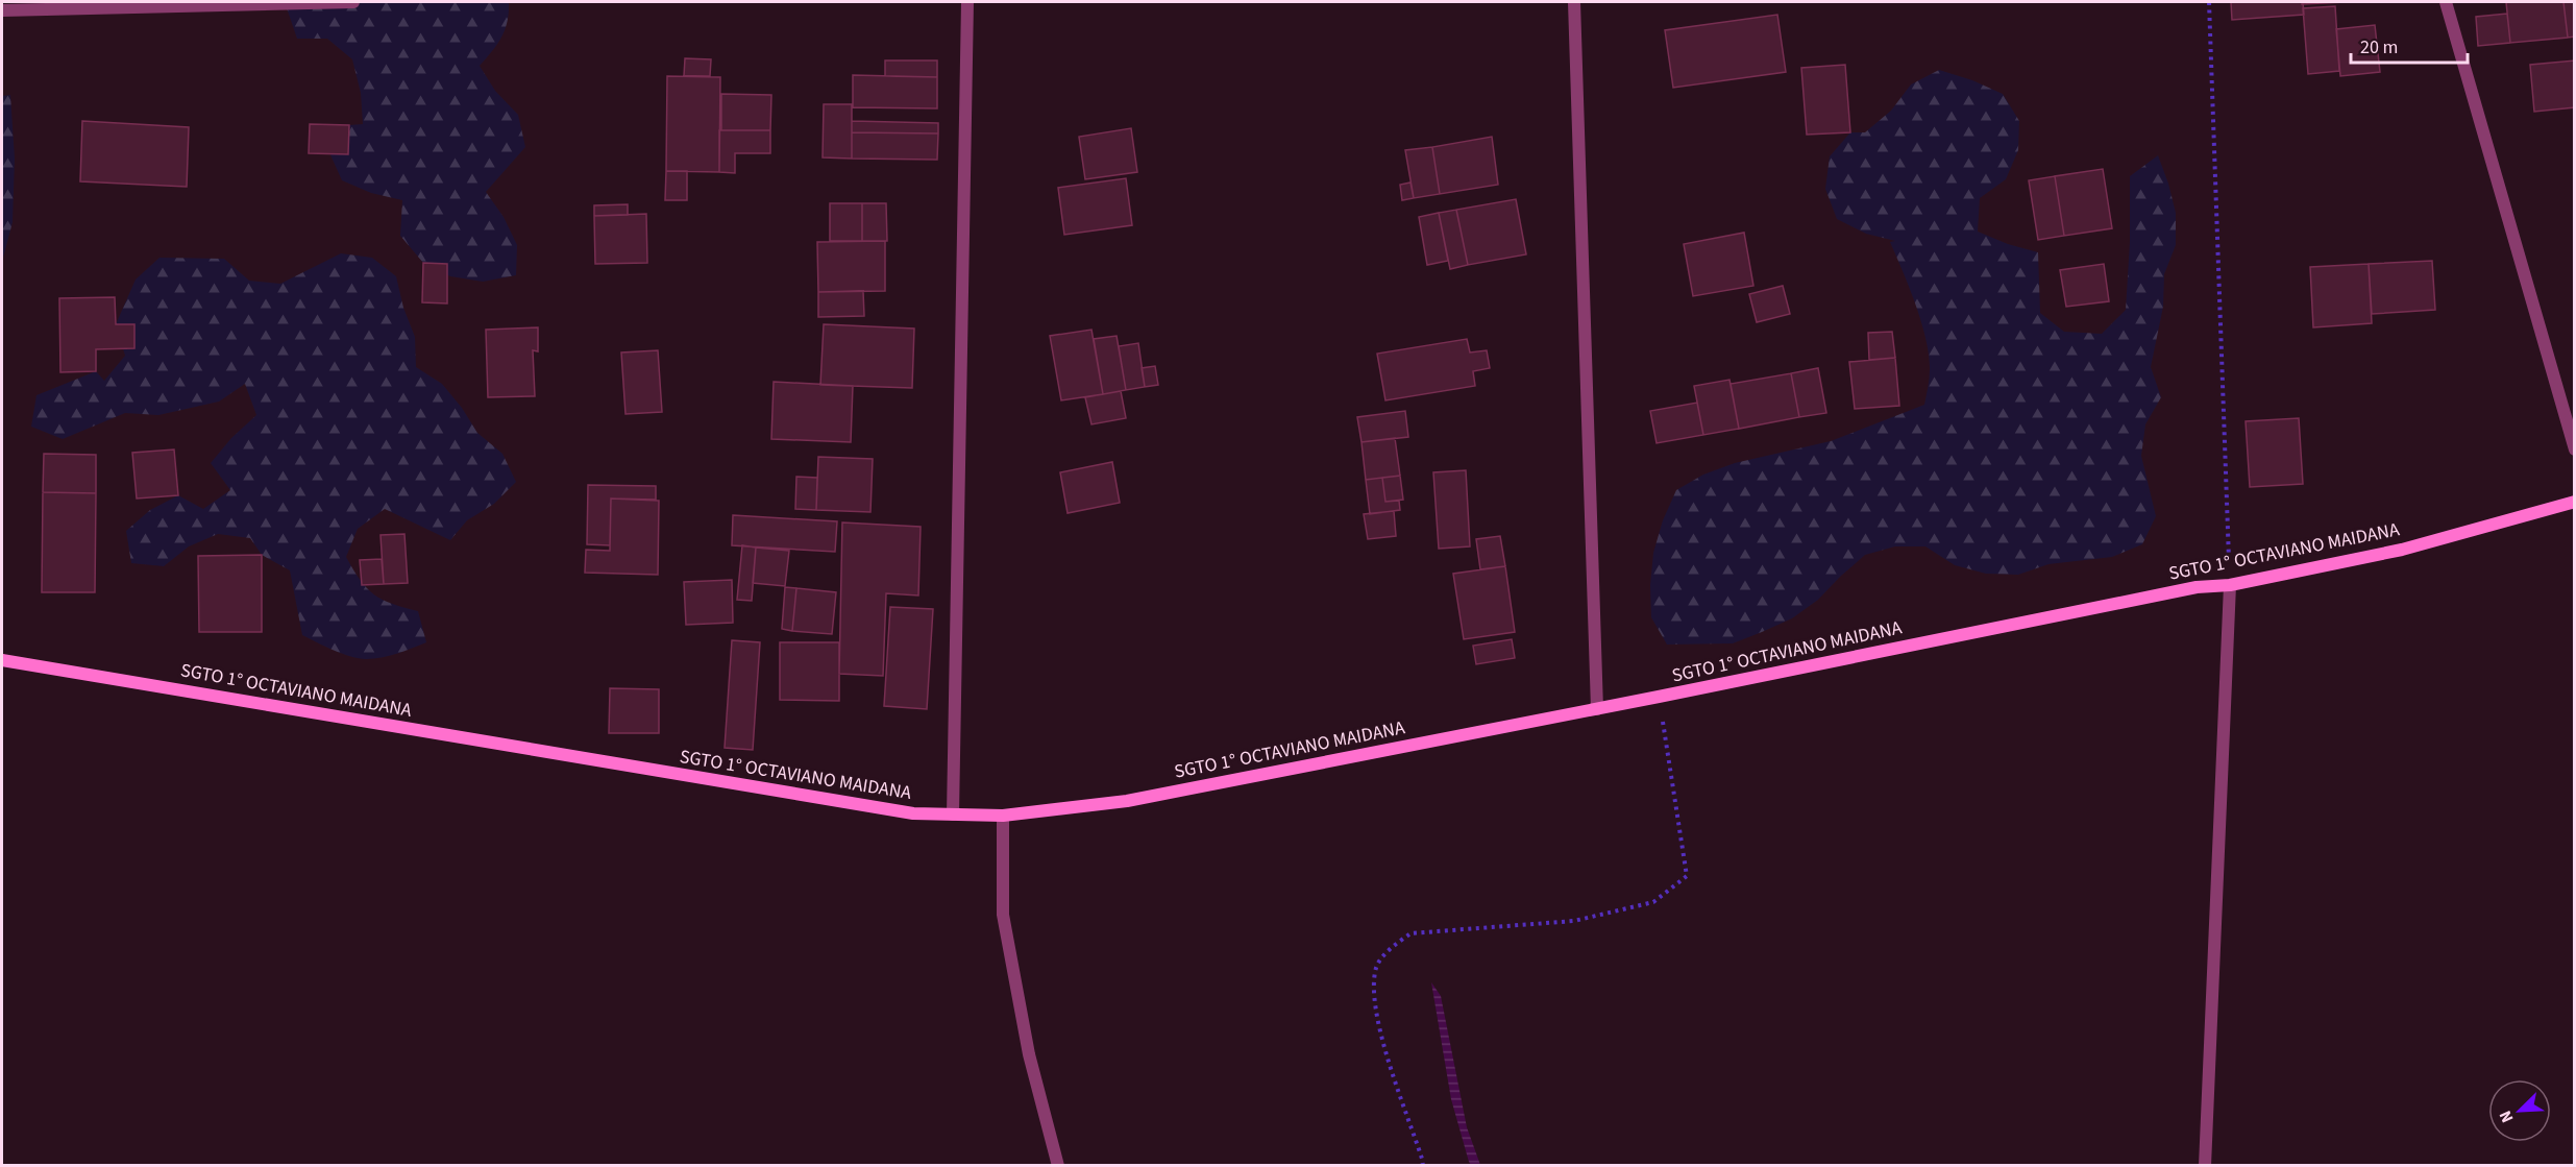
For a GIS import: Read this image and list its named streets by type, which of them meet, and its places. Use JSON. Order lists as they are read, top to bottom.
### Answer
{
  "streets": {
    "main road": ["SGTO 1° OCTAVIANO MAIDANA"]
  },
  "scale_bar": "20 m",
  "north": "bottom left"
}
